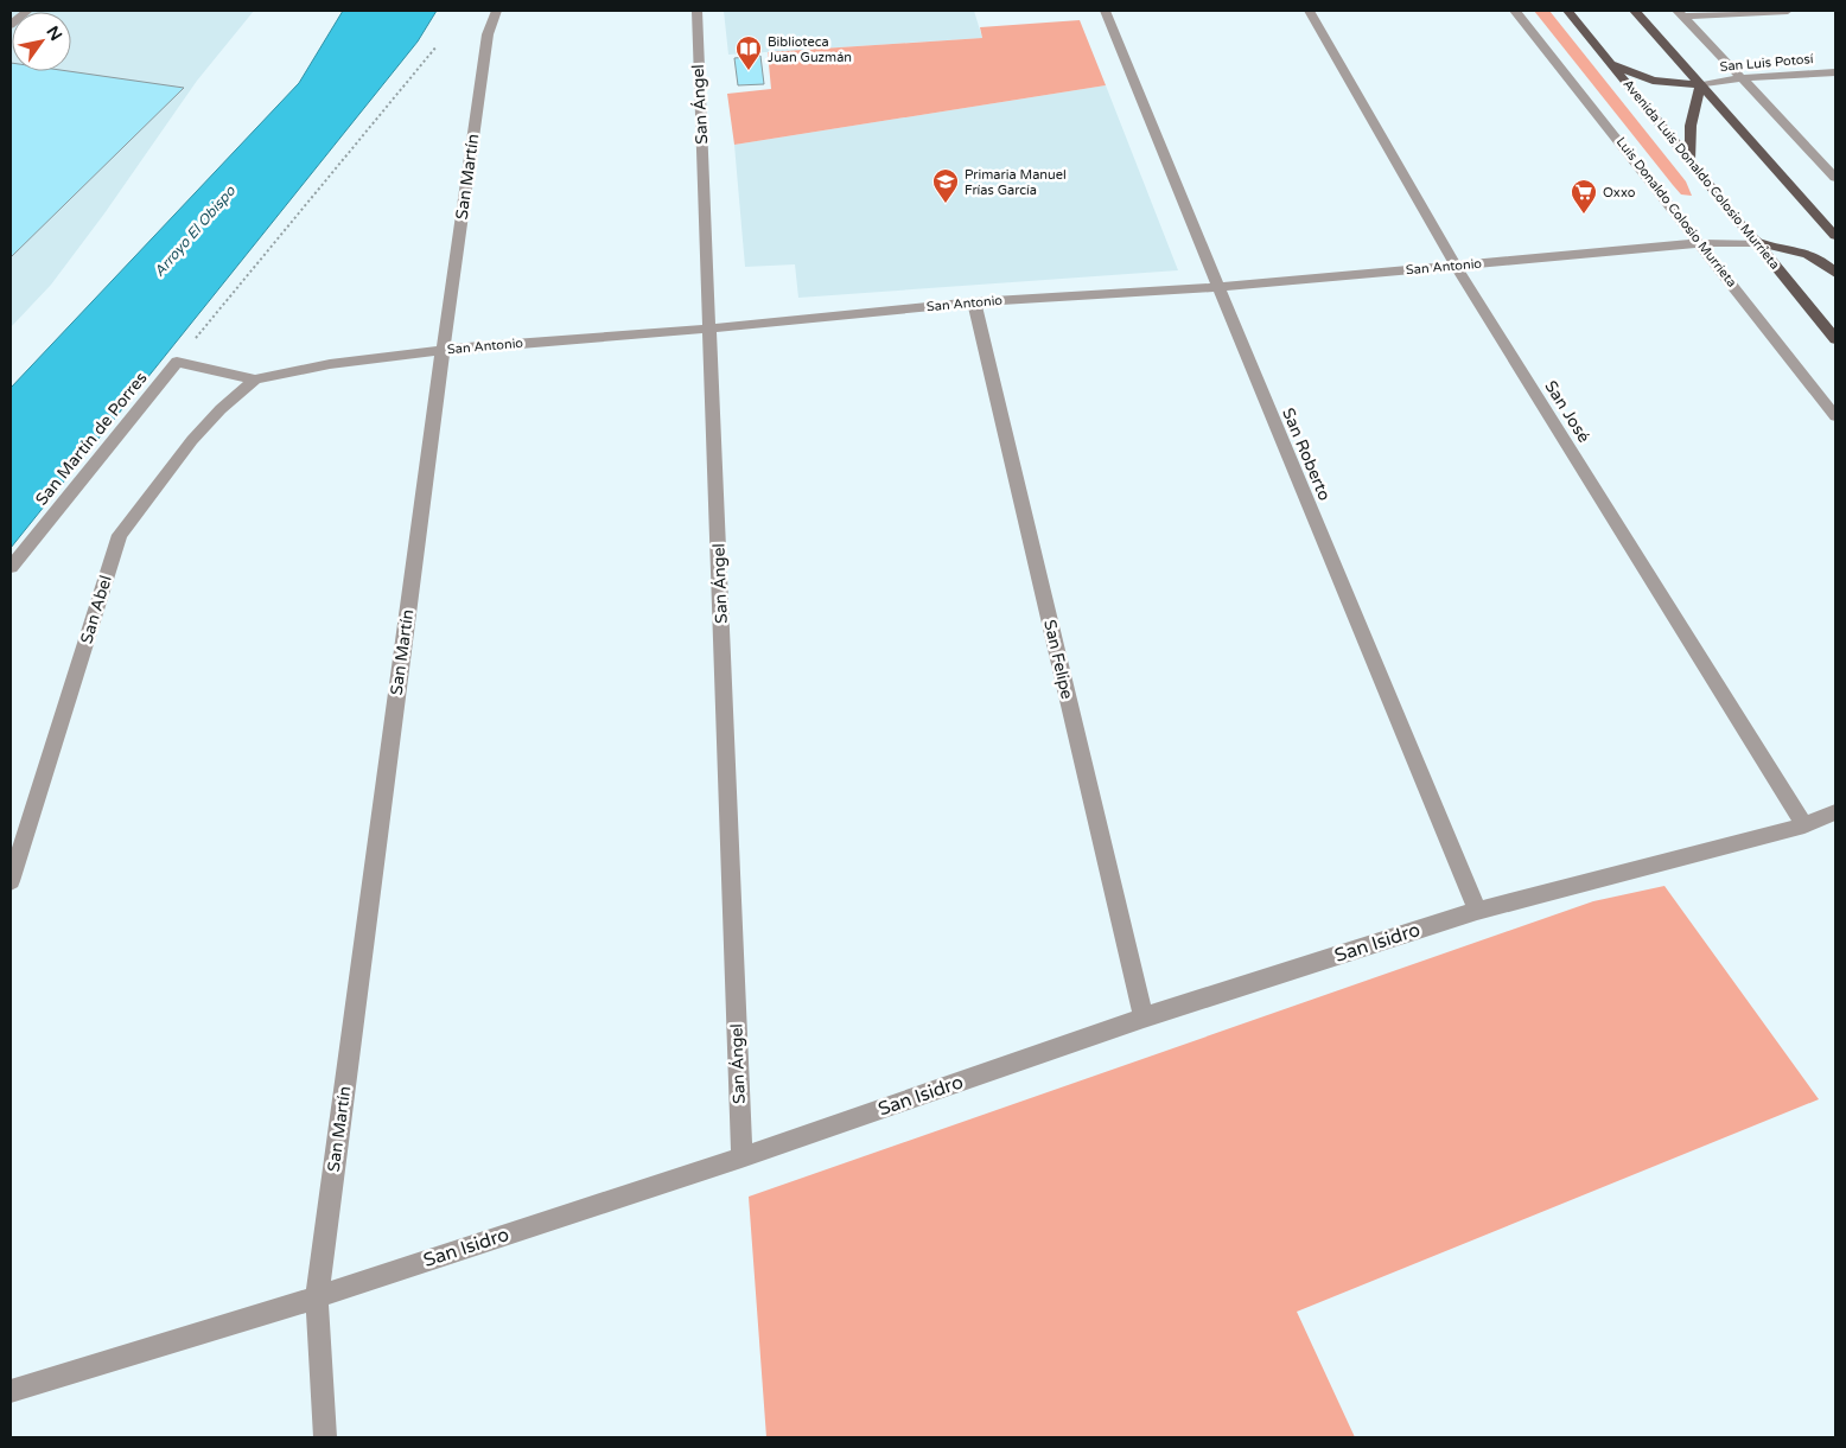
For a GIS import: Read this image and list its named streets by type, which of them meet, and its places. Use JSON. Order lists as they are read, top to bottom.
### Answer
{
  "streets": {
    "main road": ["Avenida Luis Donaldo Colosio Murrieta"],
    "street": [
      "San Luis Potosí",
      "San Ángel",
      "San Martín",
      "Luis Donaldo Colosio Murrieta",
      "San Antonio",
      "San José",
      "San Martín de Porres",
      "San Roberto",
      "San Abel",
      "San Felipe",
      "San Isidro"
    ]
  },
  "crossings": [
    ["San Ángel", "San Antonio"],
    ["San Ángel", "San Isidro"],
    ["Avenida Luis Donaldo Colosio Murrieta", "San Antonio"],
    ["San Martín", "San Antonio"],
    ["San Martín", "San Isidro"],
    ["Luis Donaldo Colosio Murrieta", "San Antonio"],
    ["San Antonio", "San José"],
    ["San Antonio", "San Martín de Porres"],
    ["San Antonio", "San Roberto"],
    ["San Antonio", "San Abel"],
    ["San Antonio", "San Felipe"],
    ["San José", "San Isidro"],
    ["San Roberto", "San Isidro"],
    ["San Felipe", "San Isidro"]
  ],
  "water": ["Arroyo El Obispo"],
  "places": {
    "library": ["Biblioteca Juan Guzmán"],
    "school or university": ["Primaria Manuel Frías García"],
    "supermarket": ["Oxxo"]
  },
  "north": "top right"
}
